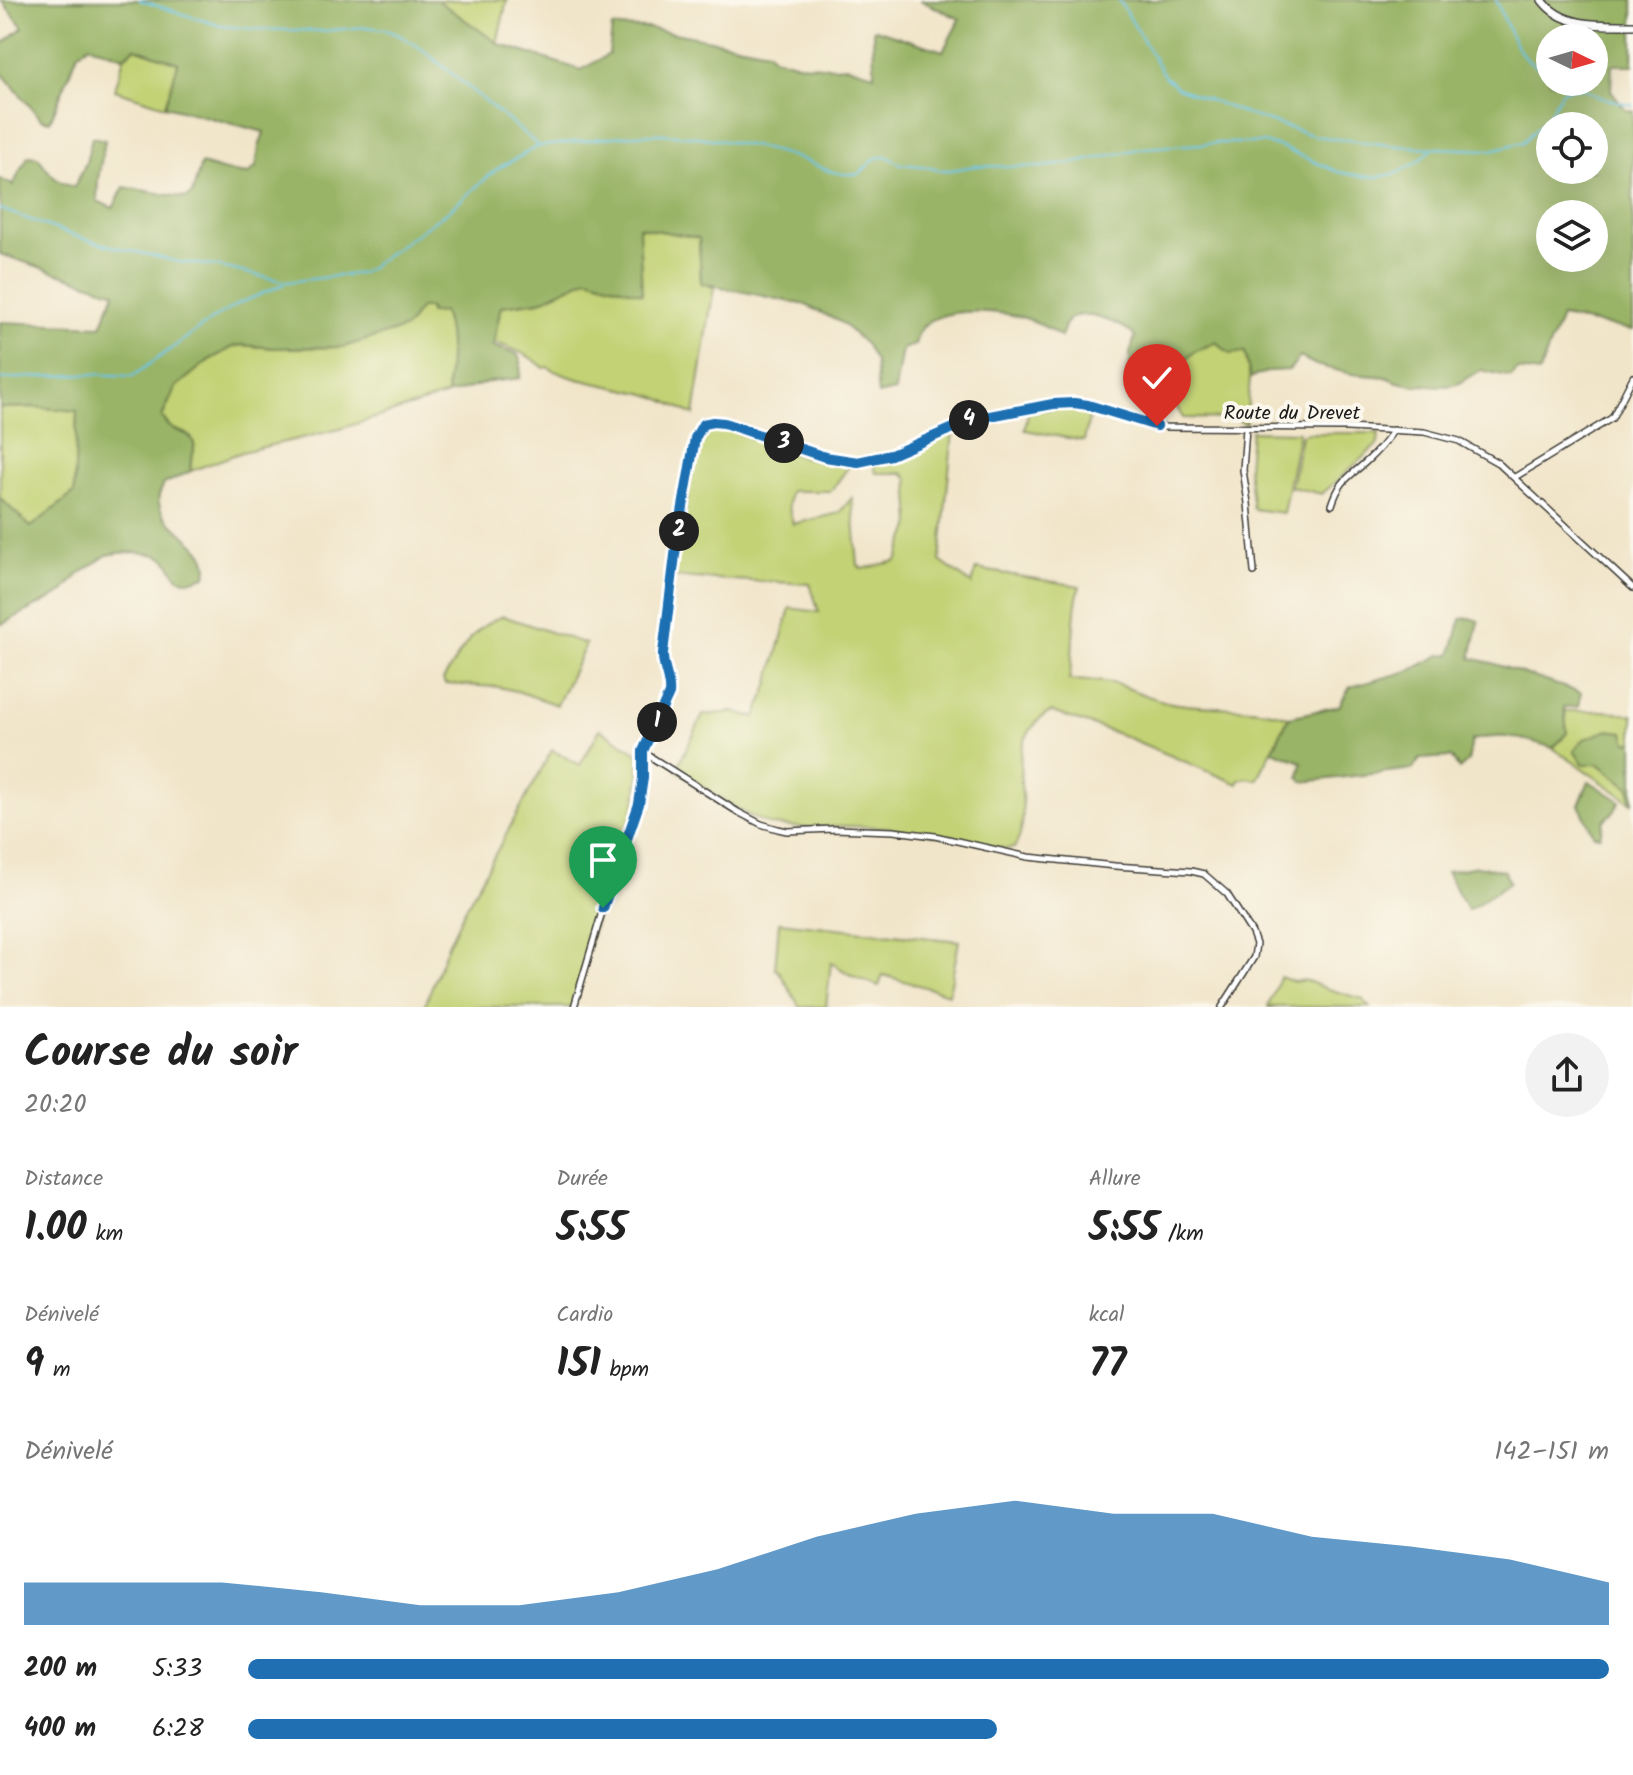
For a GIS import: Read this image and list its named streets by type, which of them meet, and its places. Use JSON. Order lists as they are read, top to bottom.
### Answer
{
  "streets": {
    "street": ["Route du Drevet"]
  },
  "north": "right",
  "page": {
    "pins": [
      "4",
      "3",
      "2",
      "1"
    ],
    "heading": ["Course du soir", "20:20"],
    "stats": [
      ["Distance", "1.00 km"],
      ["Durée", "5:55"],
      ["Allure", "5:55 /km"],
      ["Dénivelé", "9 m"],
      ["Cardio", "151 bpm"],
      ["kcal", "77"]
    ],
    "chart": ["Dénivelé", "142–151 m"],
    "list": [
      {
        "name": "200 m",
        "note": "5:33"
      },
      {
        "name": "400 m",
        "note": "6:28"
      }
    ]
  }
}
